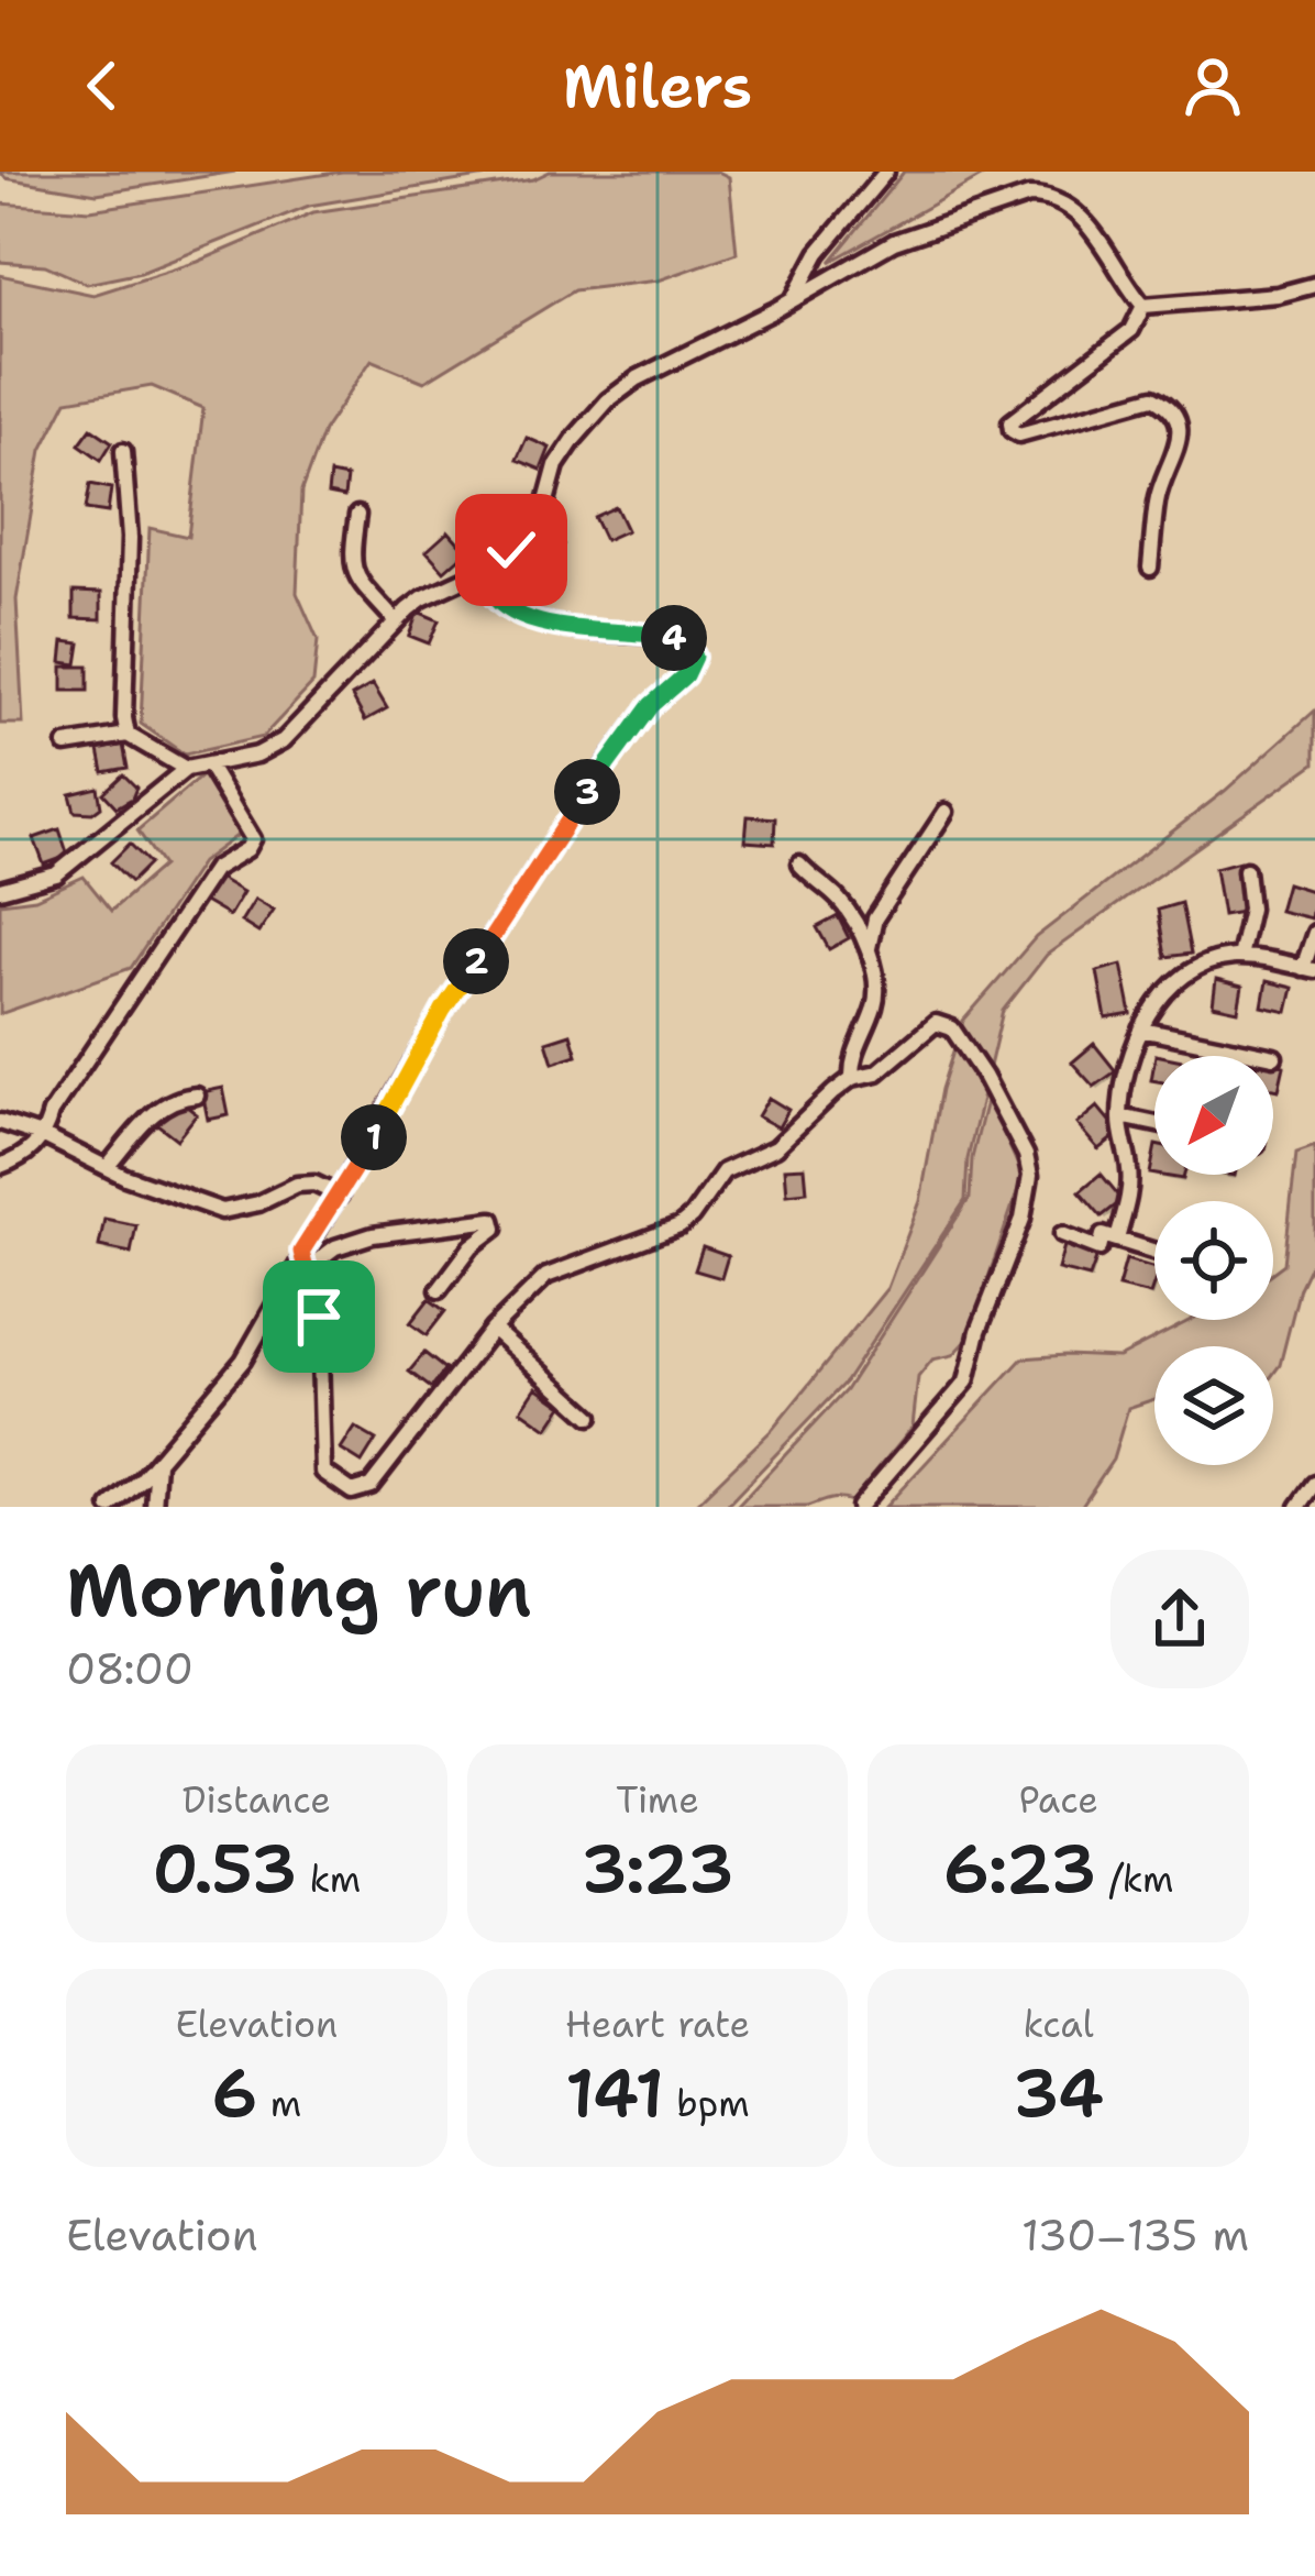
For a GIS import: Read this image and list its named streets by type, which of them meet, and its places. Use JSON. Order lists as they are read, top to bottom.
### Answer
{
  "north": "bottom left",
  "page": {
    "header": "Milers",
    "pins": [
      "4",
      "3",
      "2",
      "1"
    ],
    "heading": ["Morning run", "08:00"],
    "stats": [
      ["Distance", "0.53 km"],
      ["Time", "3:23"],
      ["Pace", "6:23 /km"],
      ["Elevation", "6 m"],
      ["Heart rate", "141 bpm"],
      ["kcal", "34"]
    ],
    "chart": ["Elevation", "130–135 m"]
  }
}
